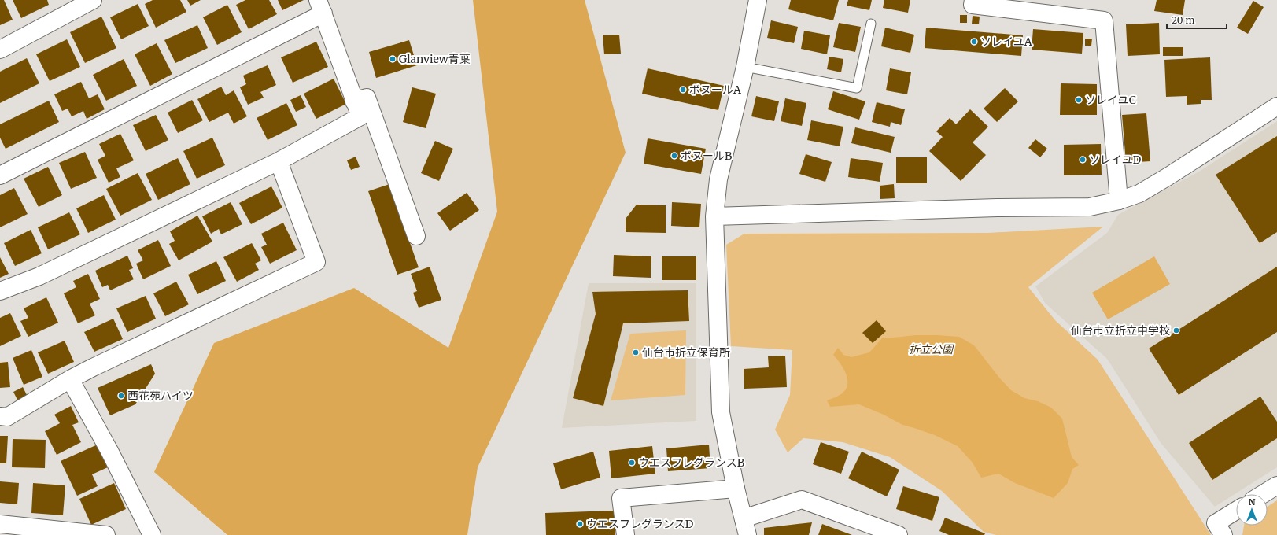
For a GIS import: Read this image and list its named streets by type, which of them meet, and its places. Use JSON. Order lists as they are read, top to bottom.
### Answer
{
  "parks": ["折立公園"],
  "places": [
    "ソレイユA",
    "Glanview青葉",
    "ボヌールA",
    "ソレイユC",
    "ボヌールB",
    "ソレイユD",
    "仙台市立折立中学校",
    "仙台市折立保育所",
    "西花苑ハイツ",
    "ウエスフレグランスB",
    "ウエスフレグランスD"
  ],
  "scale_bar": "20 m",
  "north": "top"
}
